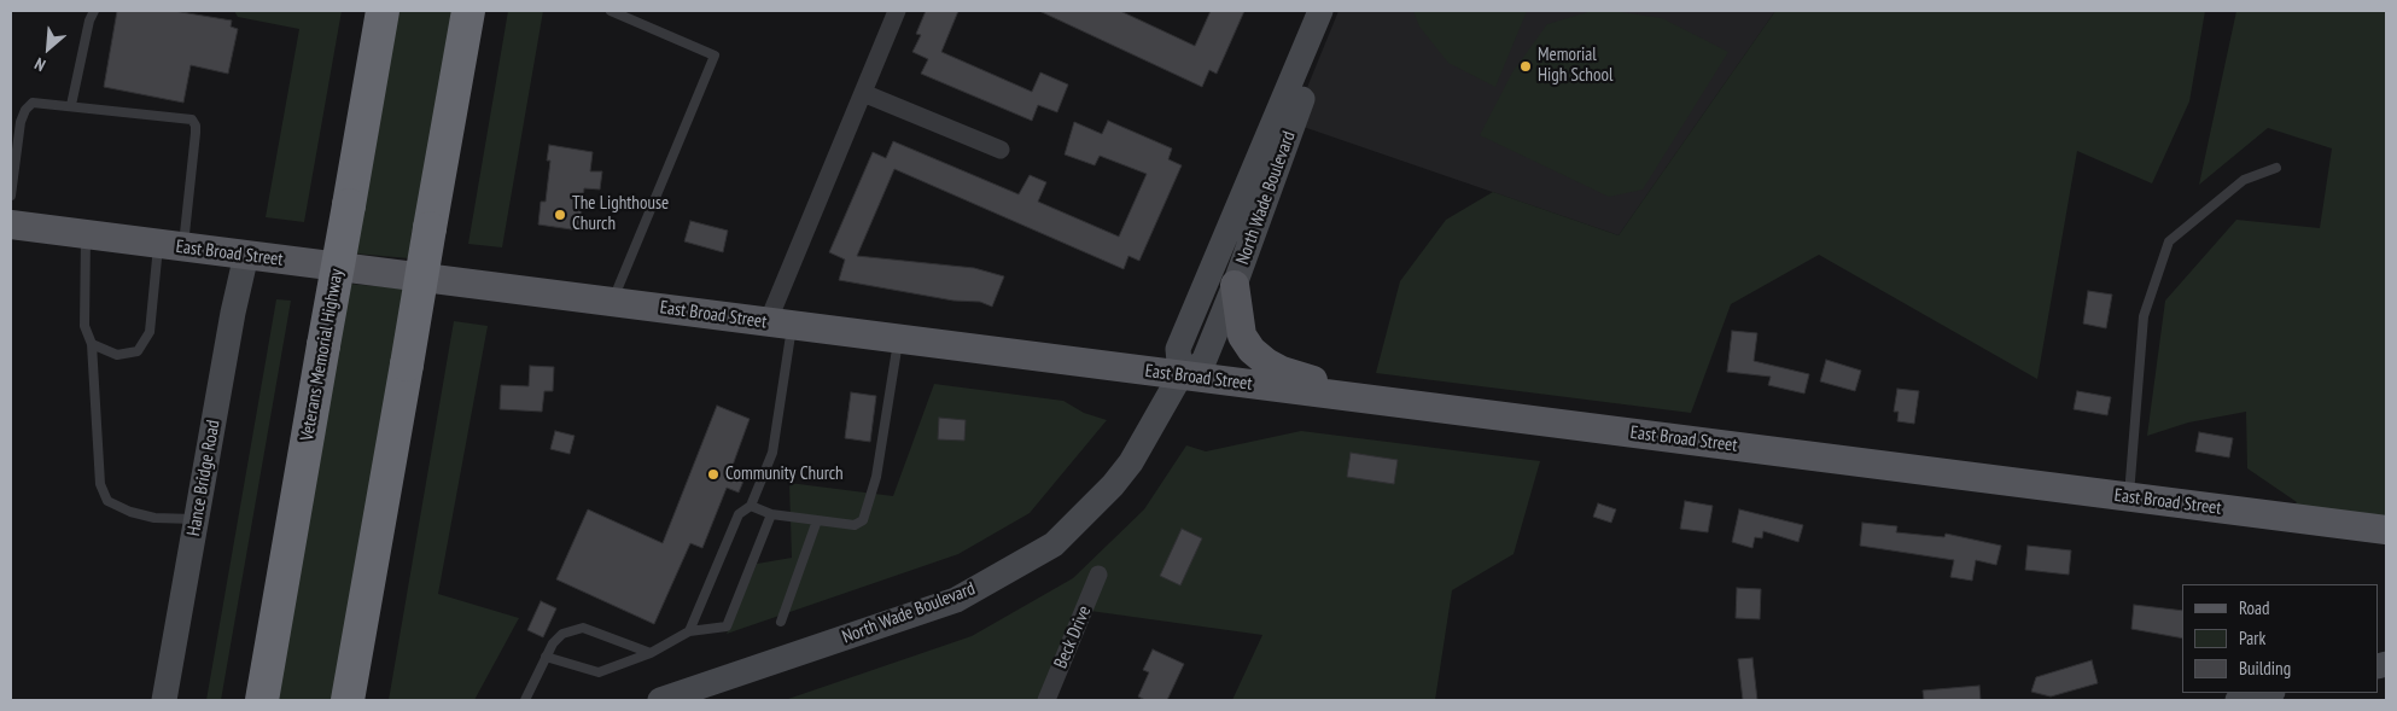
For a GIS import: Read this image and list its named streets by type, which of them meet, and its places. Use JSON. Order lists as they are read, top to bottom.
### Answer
{
  "streets": {
    "highway": ["Veterans Memorial Highway"],
    "main road": ["North Wade Boulevard", "East Broad Street", "Hance Bridge Road"],
    "street": ["Beck Drive"]
  },
  "crossings": [
    ["North Wade Boulevard", "East Broad Street"],
    ["East Broad Street", "Hance Bridge Road"]
  ],
  "places": ["Memorial High School", "The Lighthouse Church", "Community Church"],
  "legend": ["Road", "Park", "Building"],
  "north": "bottom left"
}
